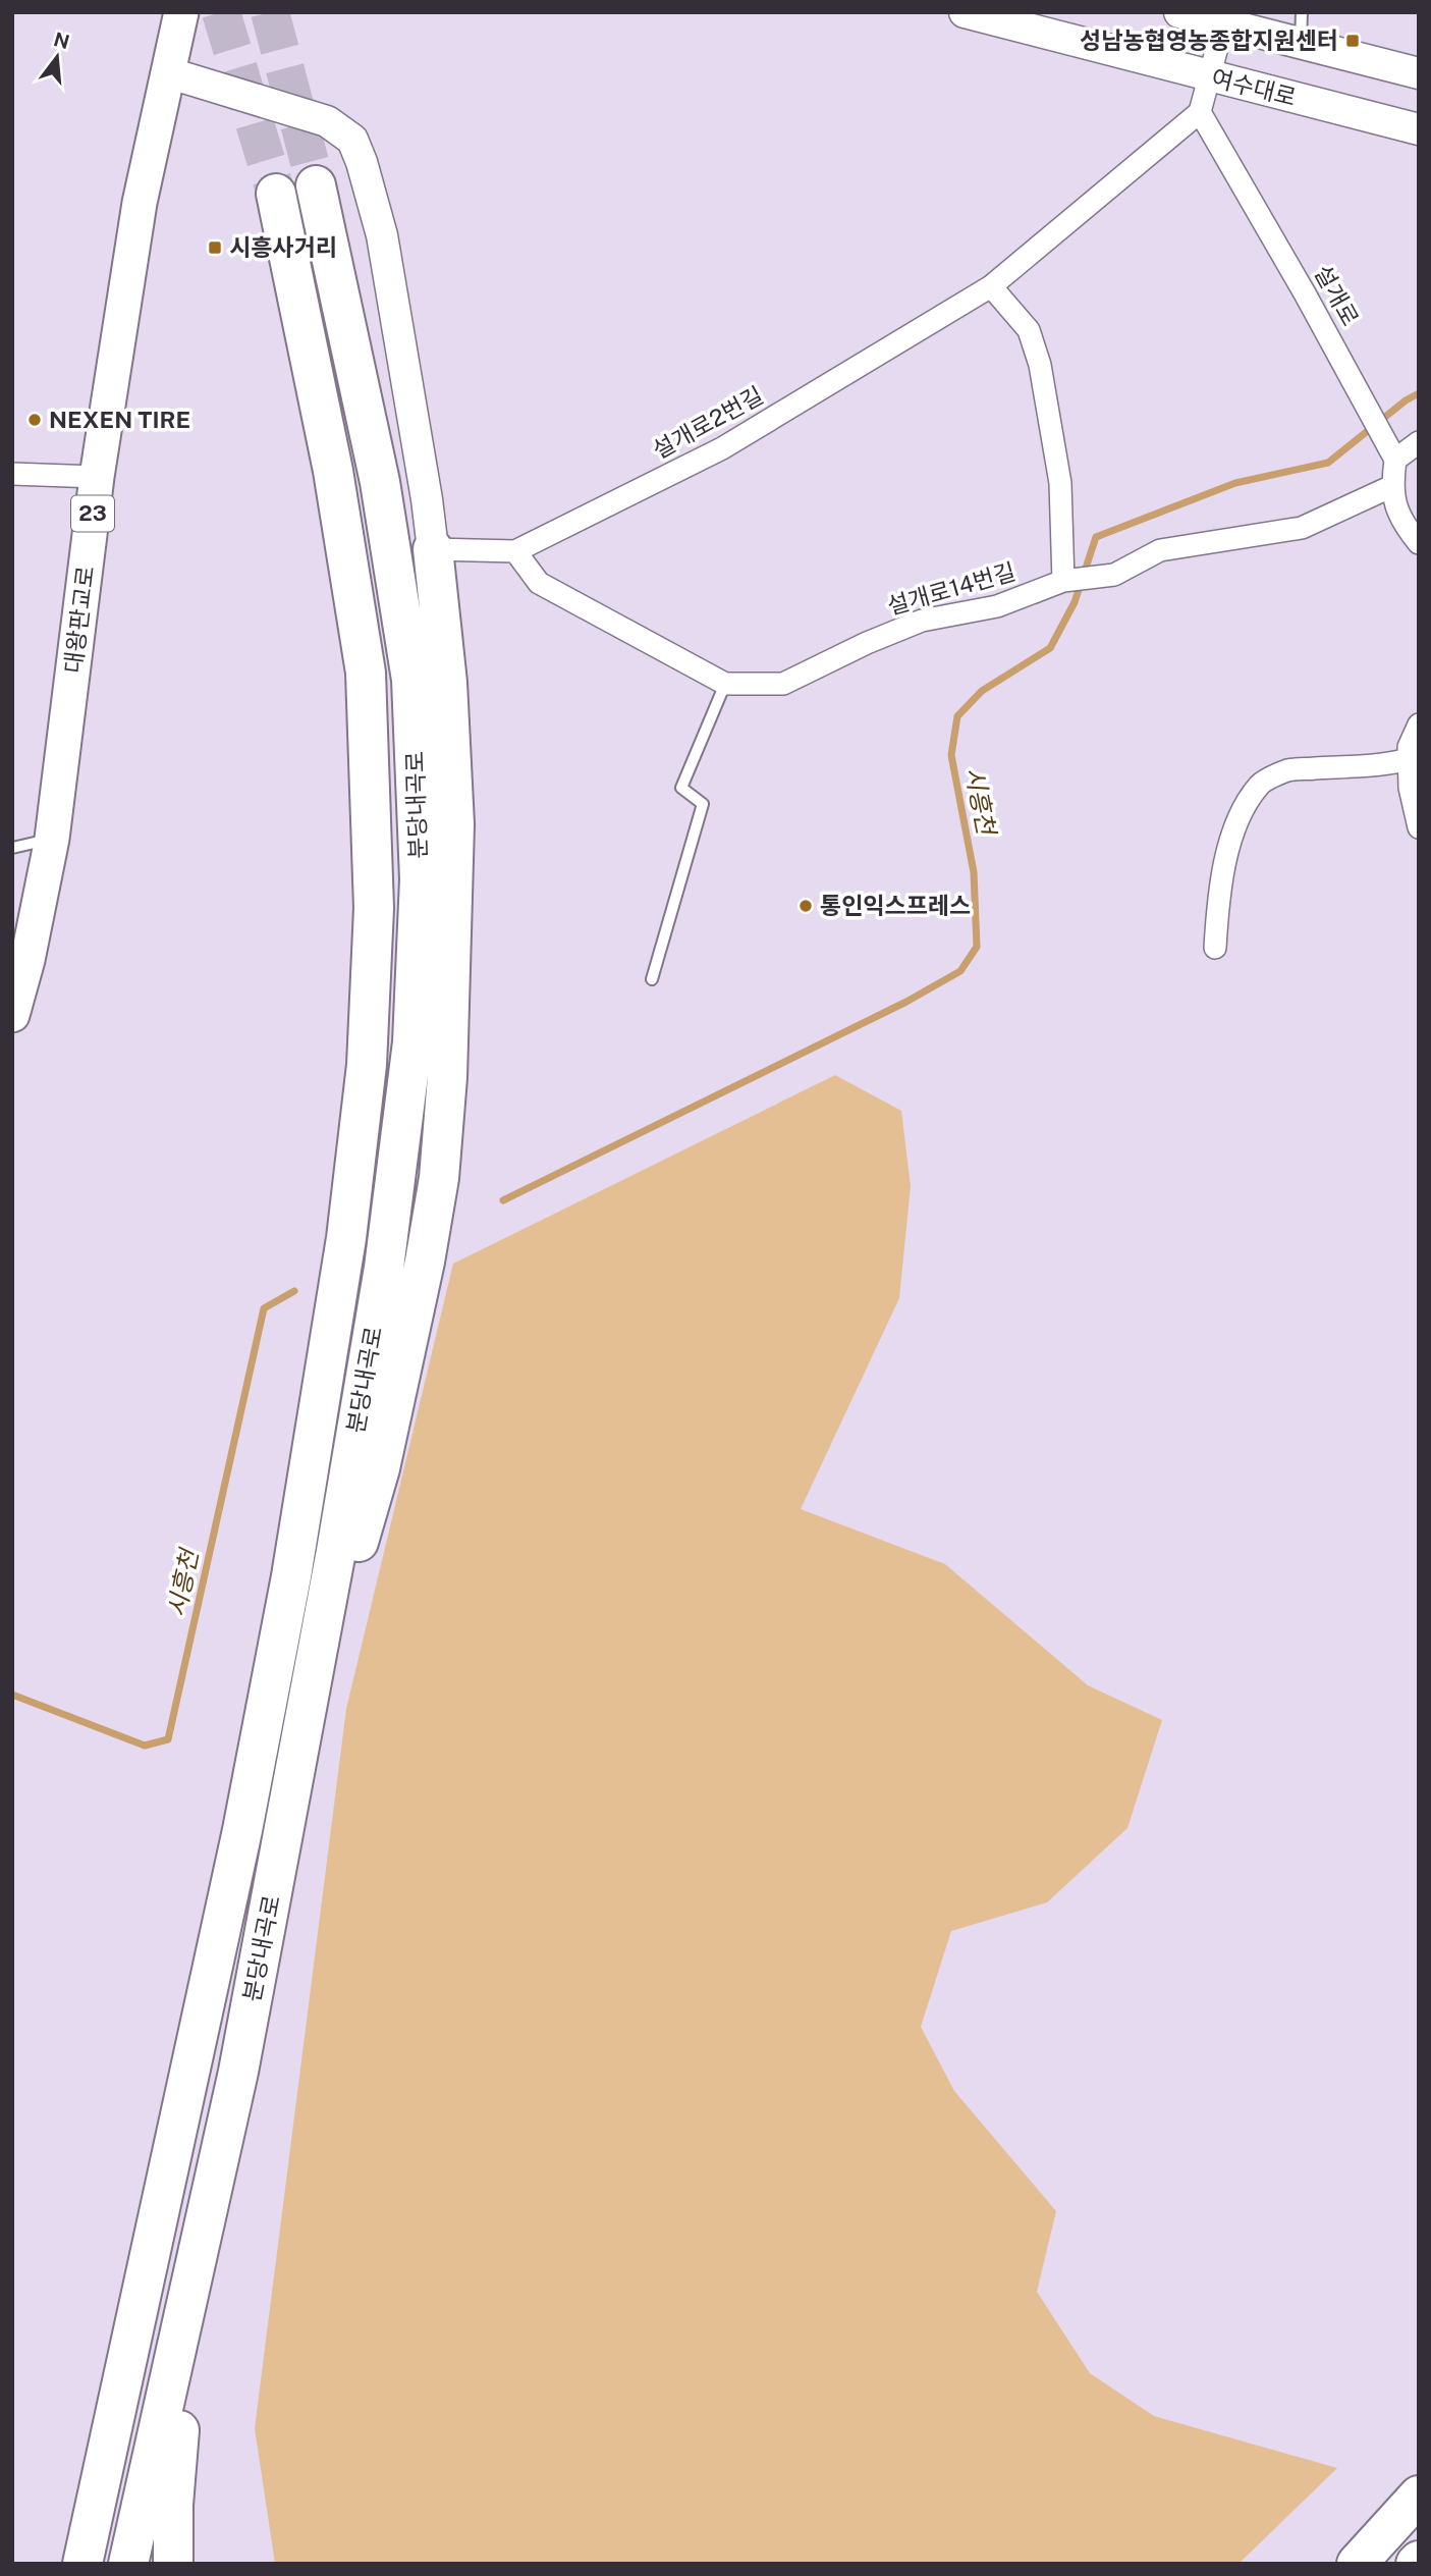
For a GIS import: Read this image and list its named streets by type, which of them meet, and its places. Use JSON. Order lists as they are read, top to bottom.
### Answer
{
  "streets": {
    "highway": ["분당내곡로"],
    "main road": ["여수대로", "23", "대왕판교로"],
    "street": ["설개로", "설개로2번길", "설개로14번길"]
  },
  "crossings": [
    ["설개로", "설개로2번길"],
    ["설개로2번길", "설개로14번길"]
  ],
  "water": ["시흥천"],
  "places": {
    "transit": ["성남농협영농종합지원센터", "시흥사거리"],
    "other": ["NEXEN TIRE", "통인익스프레스"]
  },
  "north": "top"
}
